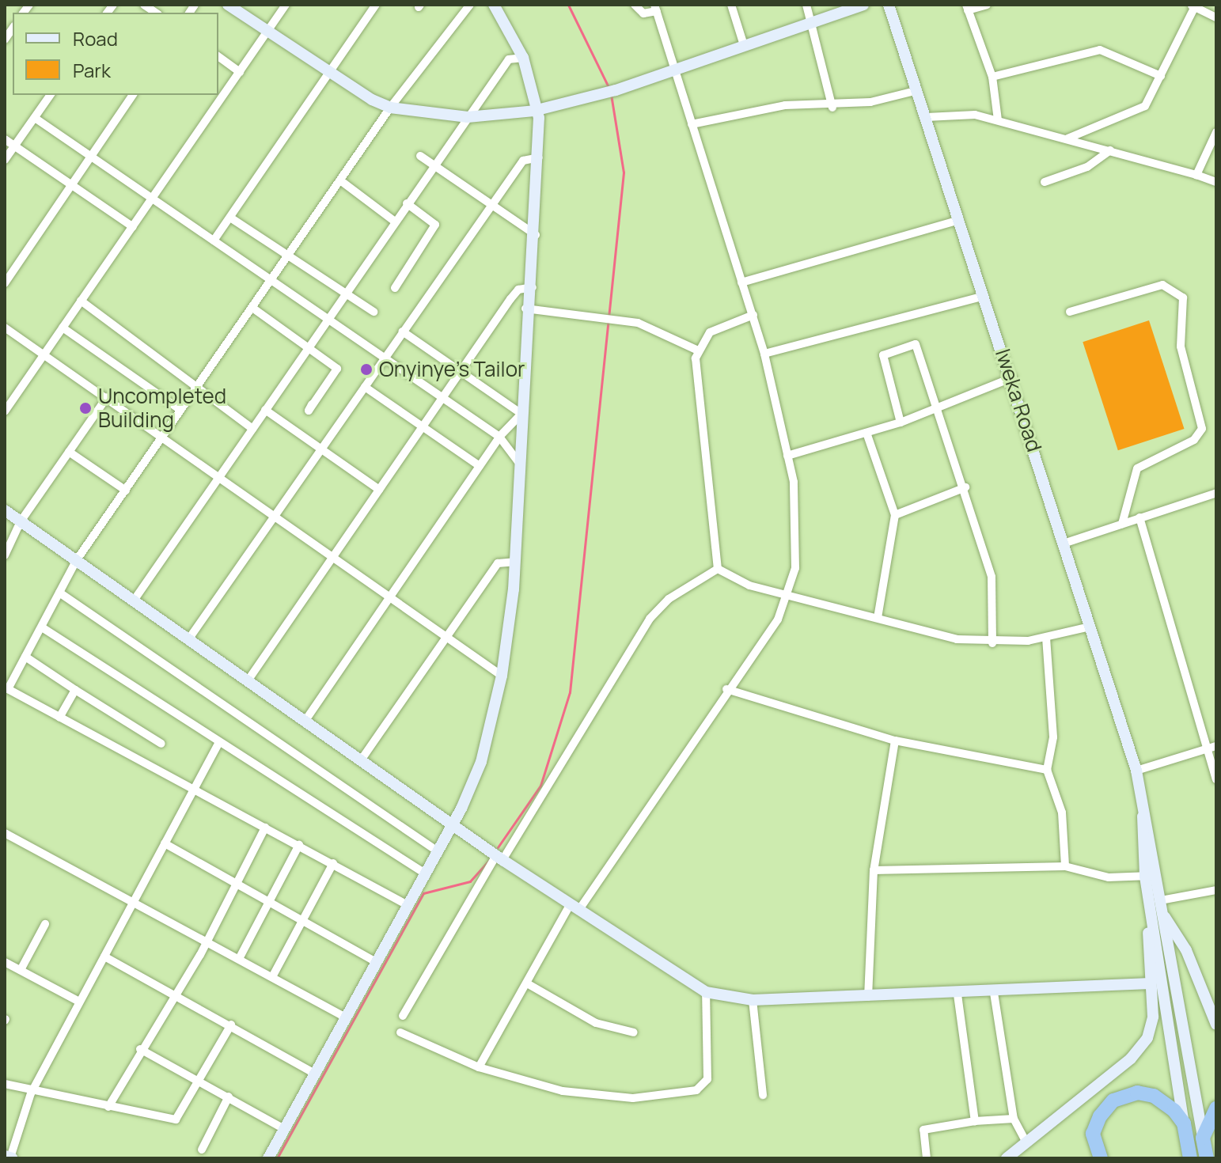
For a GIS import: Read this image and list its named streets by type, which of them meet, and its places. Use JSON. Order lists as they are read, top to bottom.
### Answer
{
  "streets": {
    "street": ["Iweka Road"]
  },
  "places": ["Onyinye's Tailor", "Uncompleted Building"],
  "legend": ["Road", "Park"]
}
